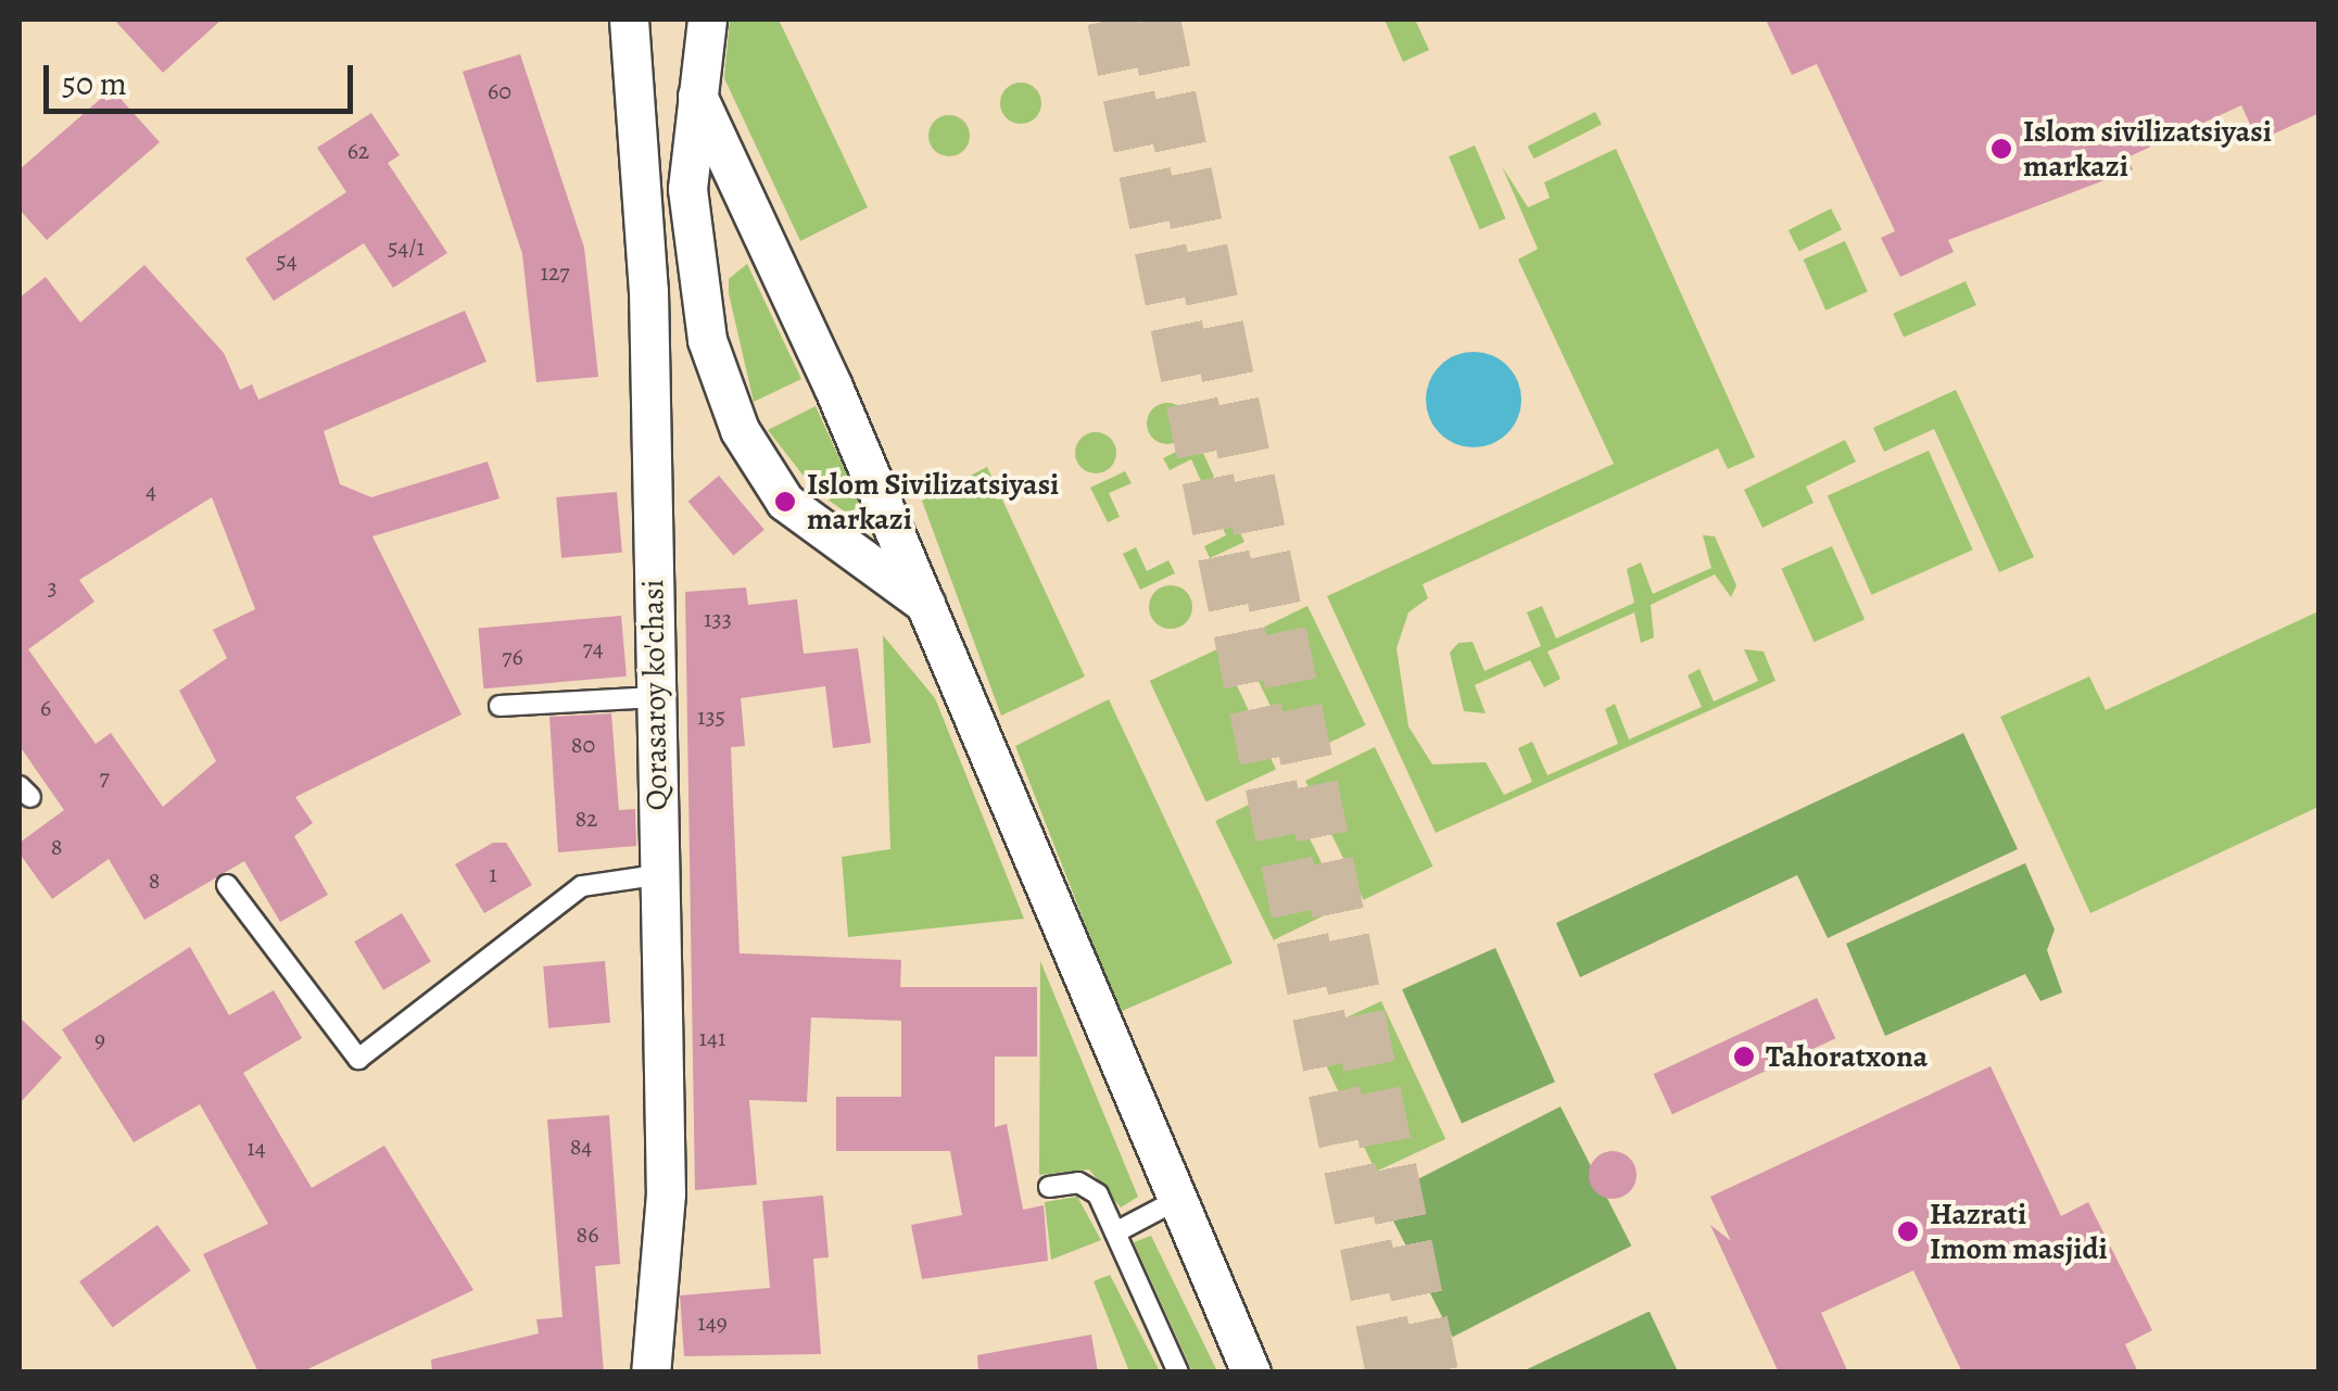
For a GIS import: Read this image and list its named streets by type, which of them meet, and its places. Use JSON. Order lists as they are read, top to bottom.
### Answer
{
  "streets": {
    "street": ["Qorasaroy ko'chasi"]
  },
  "places": [
    "Islom sivilizatsiyasi markazi",
    "Islom Sivilizatsiyasi markazi",
    "Tahoratxona",
    "Hazrati Imom masjidi"
  ],
  "house_numbers": [
    "60",
    "62",
    "54/1",
    "54",
    "127",
    "4",
    "3",
    "133",
    "74",
    "76",
    "6",
    "135",
    "80",
    "7",
    "82",
    "8",
    "1",
    "8",
    "141",
    "9",
    "84",
    "14",
    "86",
    "149"
  ],
  "scale_bar": "50 m"
}
